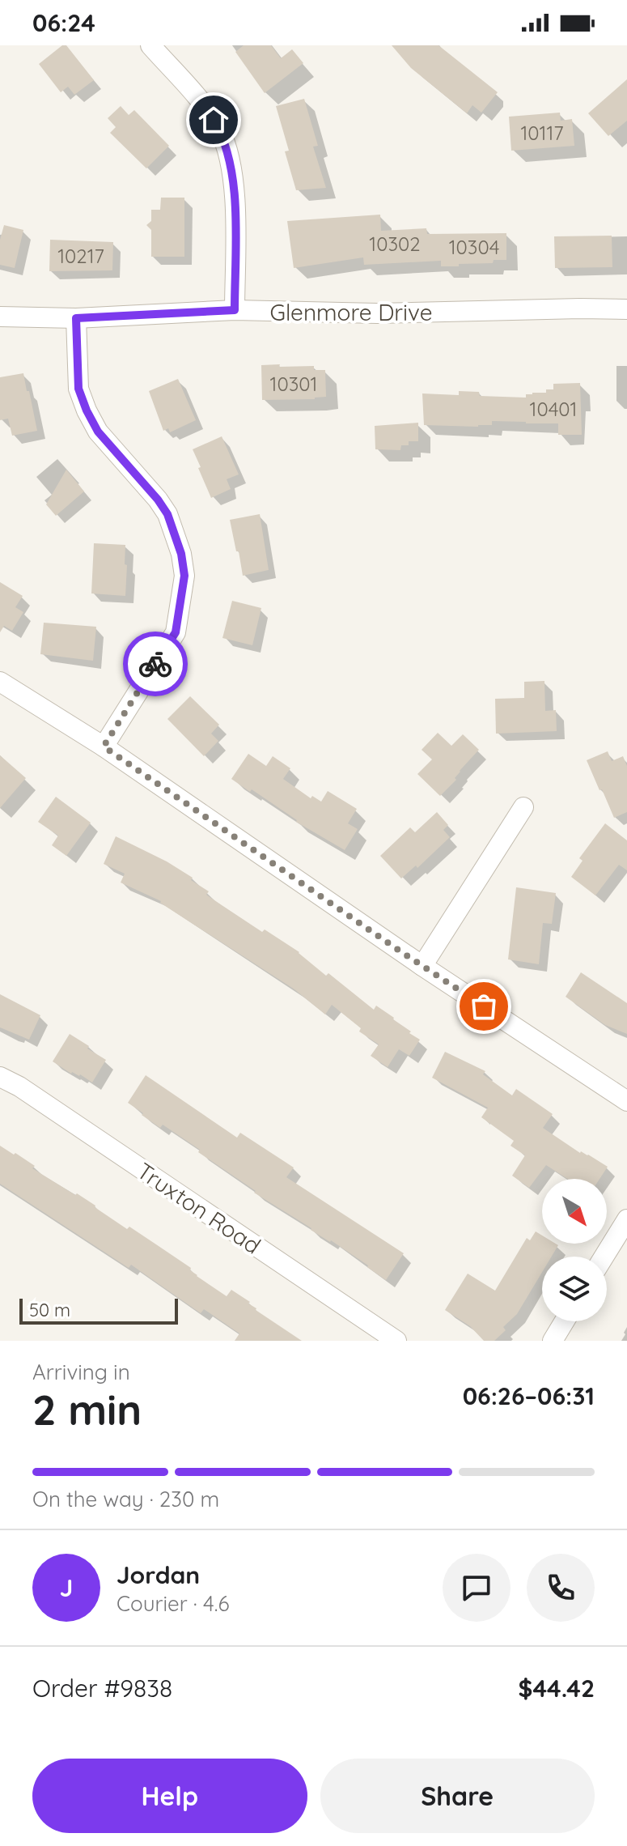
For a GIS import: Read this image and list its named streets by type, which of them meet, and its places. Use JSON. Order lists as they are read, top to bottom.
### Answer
{
  "streets": {
    "street": ["Glenmore Drive", "Truxton Road"]
  },
  "house_numbers": [
    "10117",
    "10302",
    "10304",
    "10217",
    "10301",
    "10401"
  ],
  "scale_bar": "50 m",
  "north": "bottom right",
  "page": {
    "status": "06:24",
    "scale": "50 m",
    "heading": ["2 min", "Arriving in", "06:26–06:31"],
    "panel": [
      "Jordan",
      "Courier · 4.6",
      "Order #9838",
      "$44.42"
    ],
    "bar": "On the way · 230 m",
    "round": "J",
    "buttons": ["Help", "Share"]
  }
}
